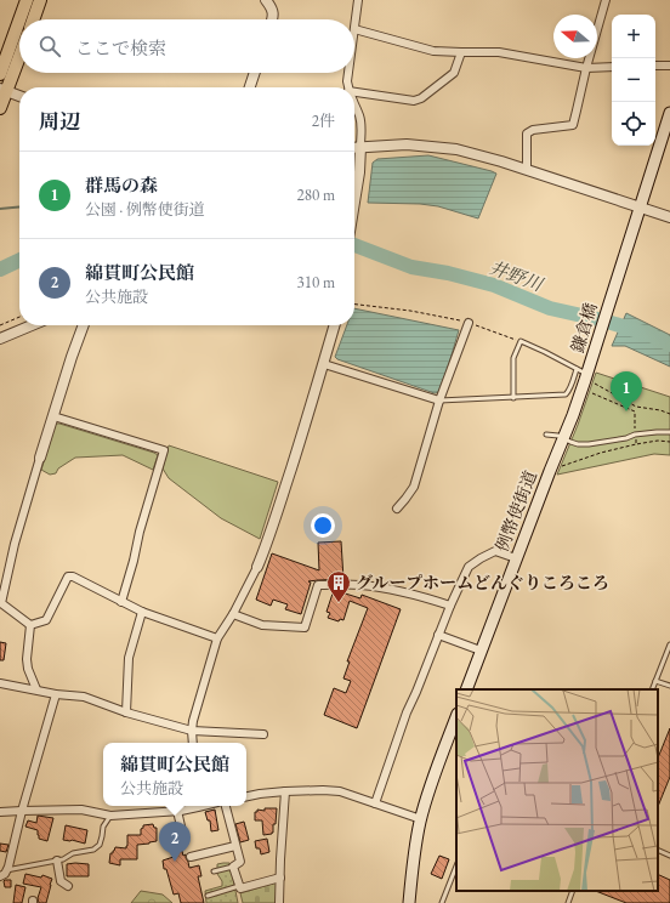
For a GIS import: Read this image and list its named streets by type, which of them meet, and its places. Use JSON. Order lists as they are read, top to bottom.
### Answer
{
  "streets": {
    "main road": ["鎌倉橋", "例幣使街道"]
  },
  "crossings": [
    ["鎌倉橋", "例幣使街道"]
  ],
  "water": ["井野川"],
  "places": {
    "building": ["グループホームどんぐりころころ"]
  },
  "north": "left",
  "page": {
    "map_buttons": ["+", "−"],
    "search": "ここで検索",
    "heading": ["周辺", "2件"],
    "list": [
      {
        "mark": "1",
        "name": "群馬の森",
        "note": "公園 · 例幣使街道",
        "value": "280 m"
      },
      {
        "mark": "2",
        "name": "綿貫町公民館",
        "note": "公共施設",
        "value": "310 m"
      }
    ],
    "pins": ["1", "2"],
    "popup": ["綿貫町公民館", "公共施設"]
  }
}
